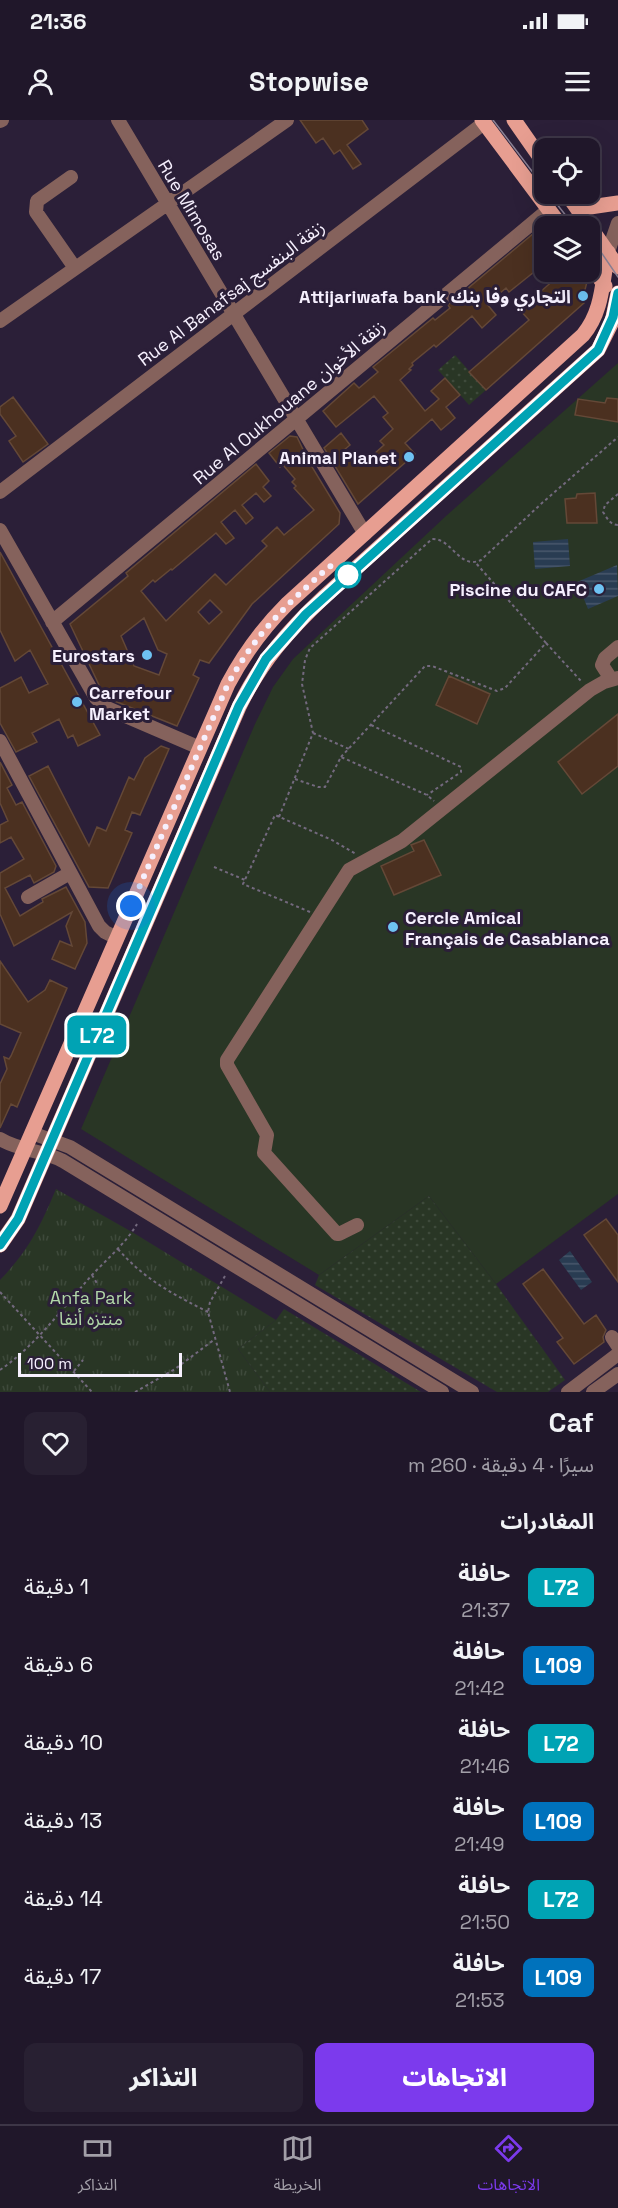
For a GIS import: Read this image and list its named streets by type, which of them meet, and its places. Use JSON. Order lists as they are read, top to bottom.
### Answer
{
  "streets": {
    "street": ["Rue Mimosas", "Rue Al Banafsaj زنقة البنفسج", "Rue Al Oukhouane زنقة الأخوان"]
  },
  "crossings": [
    ["Rue Mimosas", "Rue Al Banafsaj زنقة البنفسج"],
    ["Rue Mimosas", "Rue Al Oukhouane زنقة الأخوان"]
  ],
  "parks": ["Anfa Park منتزه أنفا"],
  "places": [
    "Attijariwafa bank التجاري وفا بنك",
    "Animal Planet",
    "Piscine du CAFC",
    "Eurostars",
    "Carrefour Market",
    "Cercle Amical Français de Casablanca"
  ],
  "lines": ["bus line L72"],
  "scale_bar": "100 m",
  "page": {
    "status": "21:36",
    "header": "Stopwise",
    "on_map": "L72",
    "scale": "100 m",
    "heading": [
      ["Caf", "سيرًا · 4 دقيقة · 260 m"],
      "المغادرات"
    ],
    "list": [
      {
        "mark": "L72",
        "name": "حافلة",
        "note": "21:37",
        "value": "1 دقيقة"
      },
      {
        "mark": "L109",
        "name": "حافلة",
        "note": "21:42",
        "value": "6 دقيقة"
      },
      {
        "mark": "L72",
        "name": "حافلة",
        "note": "21:46",
        "value": "10 دقيقة"
      },
      {
        "mark": "L109",
        "name": "حافلة",
        "note": "21:49",
        "value": "13 دقيقة"
      },
      {
        "mark": "L72",
        "name": "حافلة",
        "note": "21:50",
        "value": "14 دقيقة"
      },
      {
        "mark": "L109",
        "name": "حافلة",
        "note": "21:53",
        "value": "17 دقيقة"
      }
    ],
    "buttons": ["الاتجاهات", "التذاكر"],
    "tabs": ["الاتجاهات", "الخريطة", "التذاكر"]
  }
}
